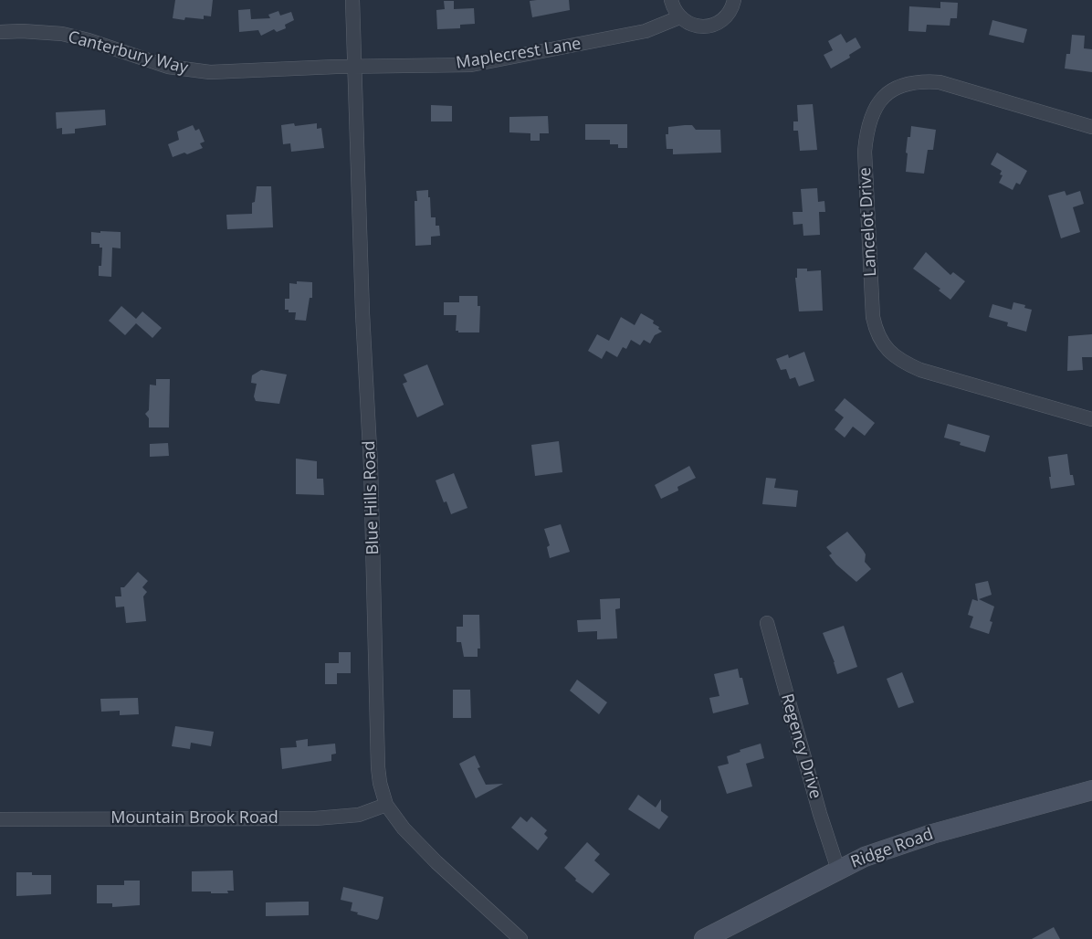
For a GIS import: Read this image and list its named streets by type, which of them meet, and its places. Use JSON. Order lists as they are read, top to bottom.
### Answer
{
  "streets": {
    "street": [
      "Canterbury Way",
      "Maplecrest Lane",
      "Lancelot Drive",
      "Blue Hills Road",
      "Regency Drive",
      "Mountain Brook Road",
      "Ridge Road"
    ]
  },
  "crossings": [
    ["Canterbury Way", "Maplecrest Lane"],
    ["Canterbury Way", "Blue Hills Road"],
    ["Maplecrest Lane", "Blue Hills Road"],
    ["Blue Hills Road", "Mountain Brook Road"],
    ["Regency Drive", "Ridge Road"]
  ]
}
